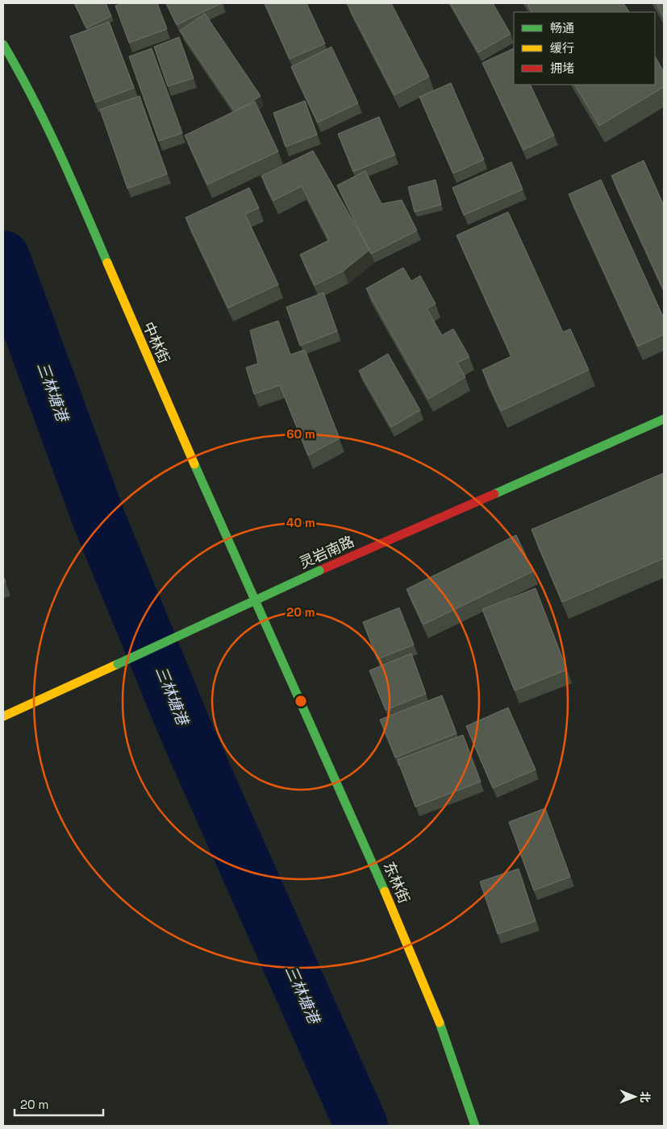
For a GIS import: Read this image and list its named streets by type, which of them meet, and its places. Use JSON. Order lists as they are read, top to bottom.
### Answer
{
  "streets": {
    "street": ["中林街", "灵岩南路", "东林街"]
  },
  "crossings": [
    ["中林街", "东林街"]
  ],
  "water": ["三林塘港"],
  "legend": ["畅通", "缓行", "拥堵"],
  "scale_bar": "20 m",
  "north": "right",
  "rings": ["60 m", "40 m", "20 m"]
}
